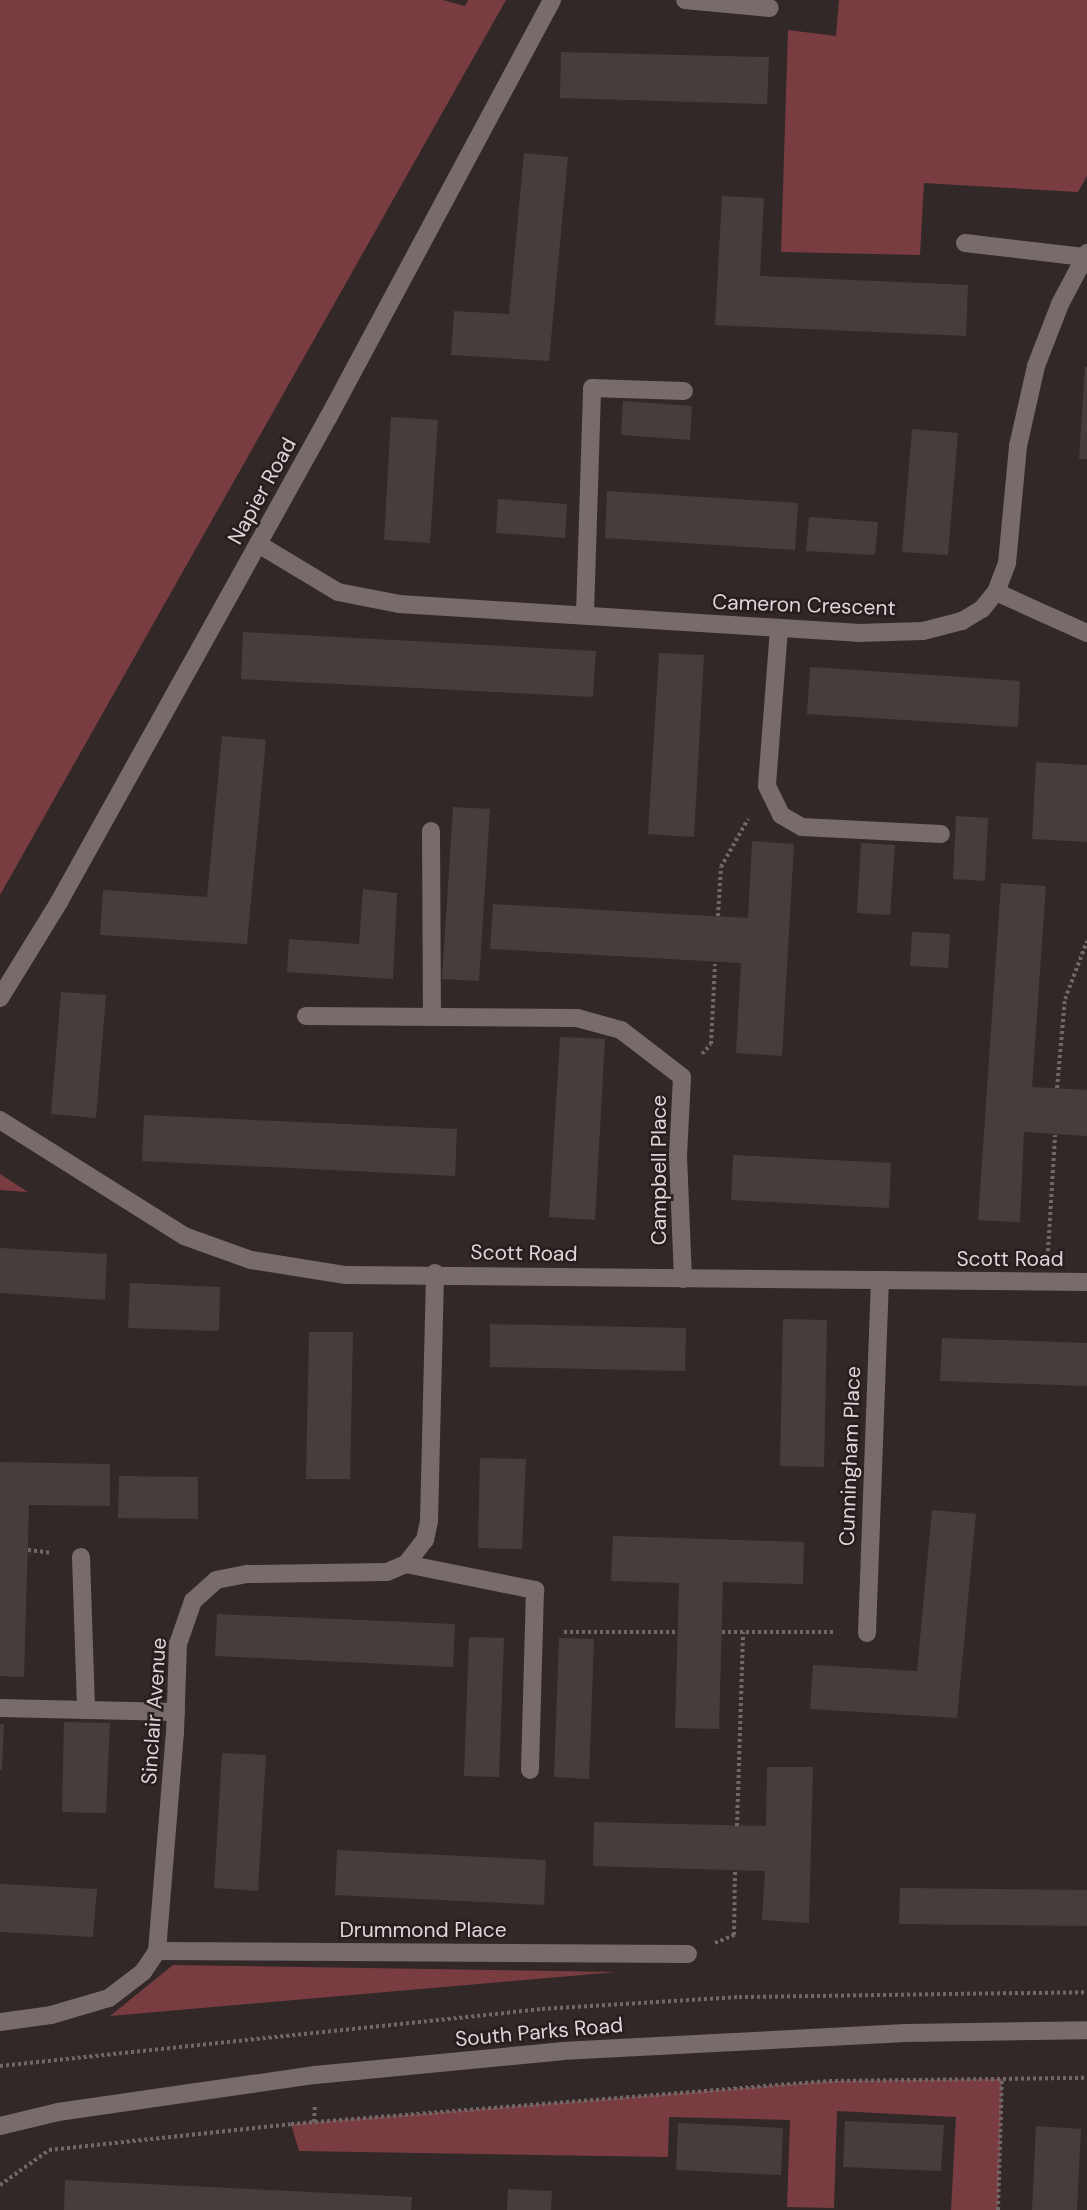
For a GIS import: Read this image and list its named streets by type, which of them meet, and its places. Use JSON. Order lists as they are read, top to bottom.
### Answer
{
  "streets": {
    "street": [
      "Napier Road",
      "Cameron Crescent",
      "Campbell Place",
      "Scott Road",
      "Cunningham Place",
      "Sinclair Avenue",
      "Drummond Place",
      "South Parks Road"
    ]
  },
  "crossings": [
    ["Napier Road", "Cameron Crescent"],
    ["Campbell Place", "Scott Road"],
    ["Scott Road", "Cunningham Place"],
    ["Sinclair Avenue", "Drummond Place"]
  ]
}
